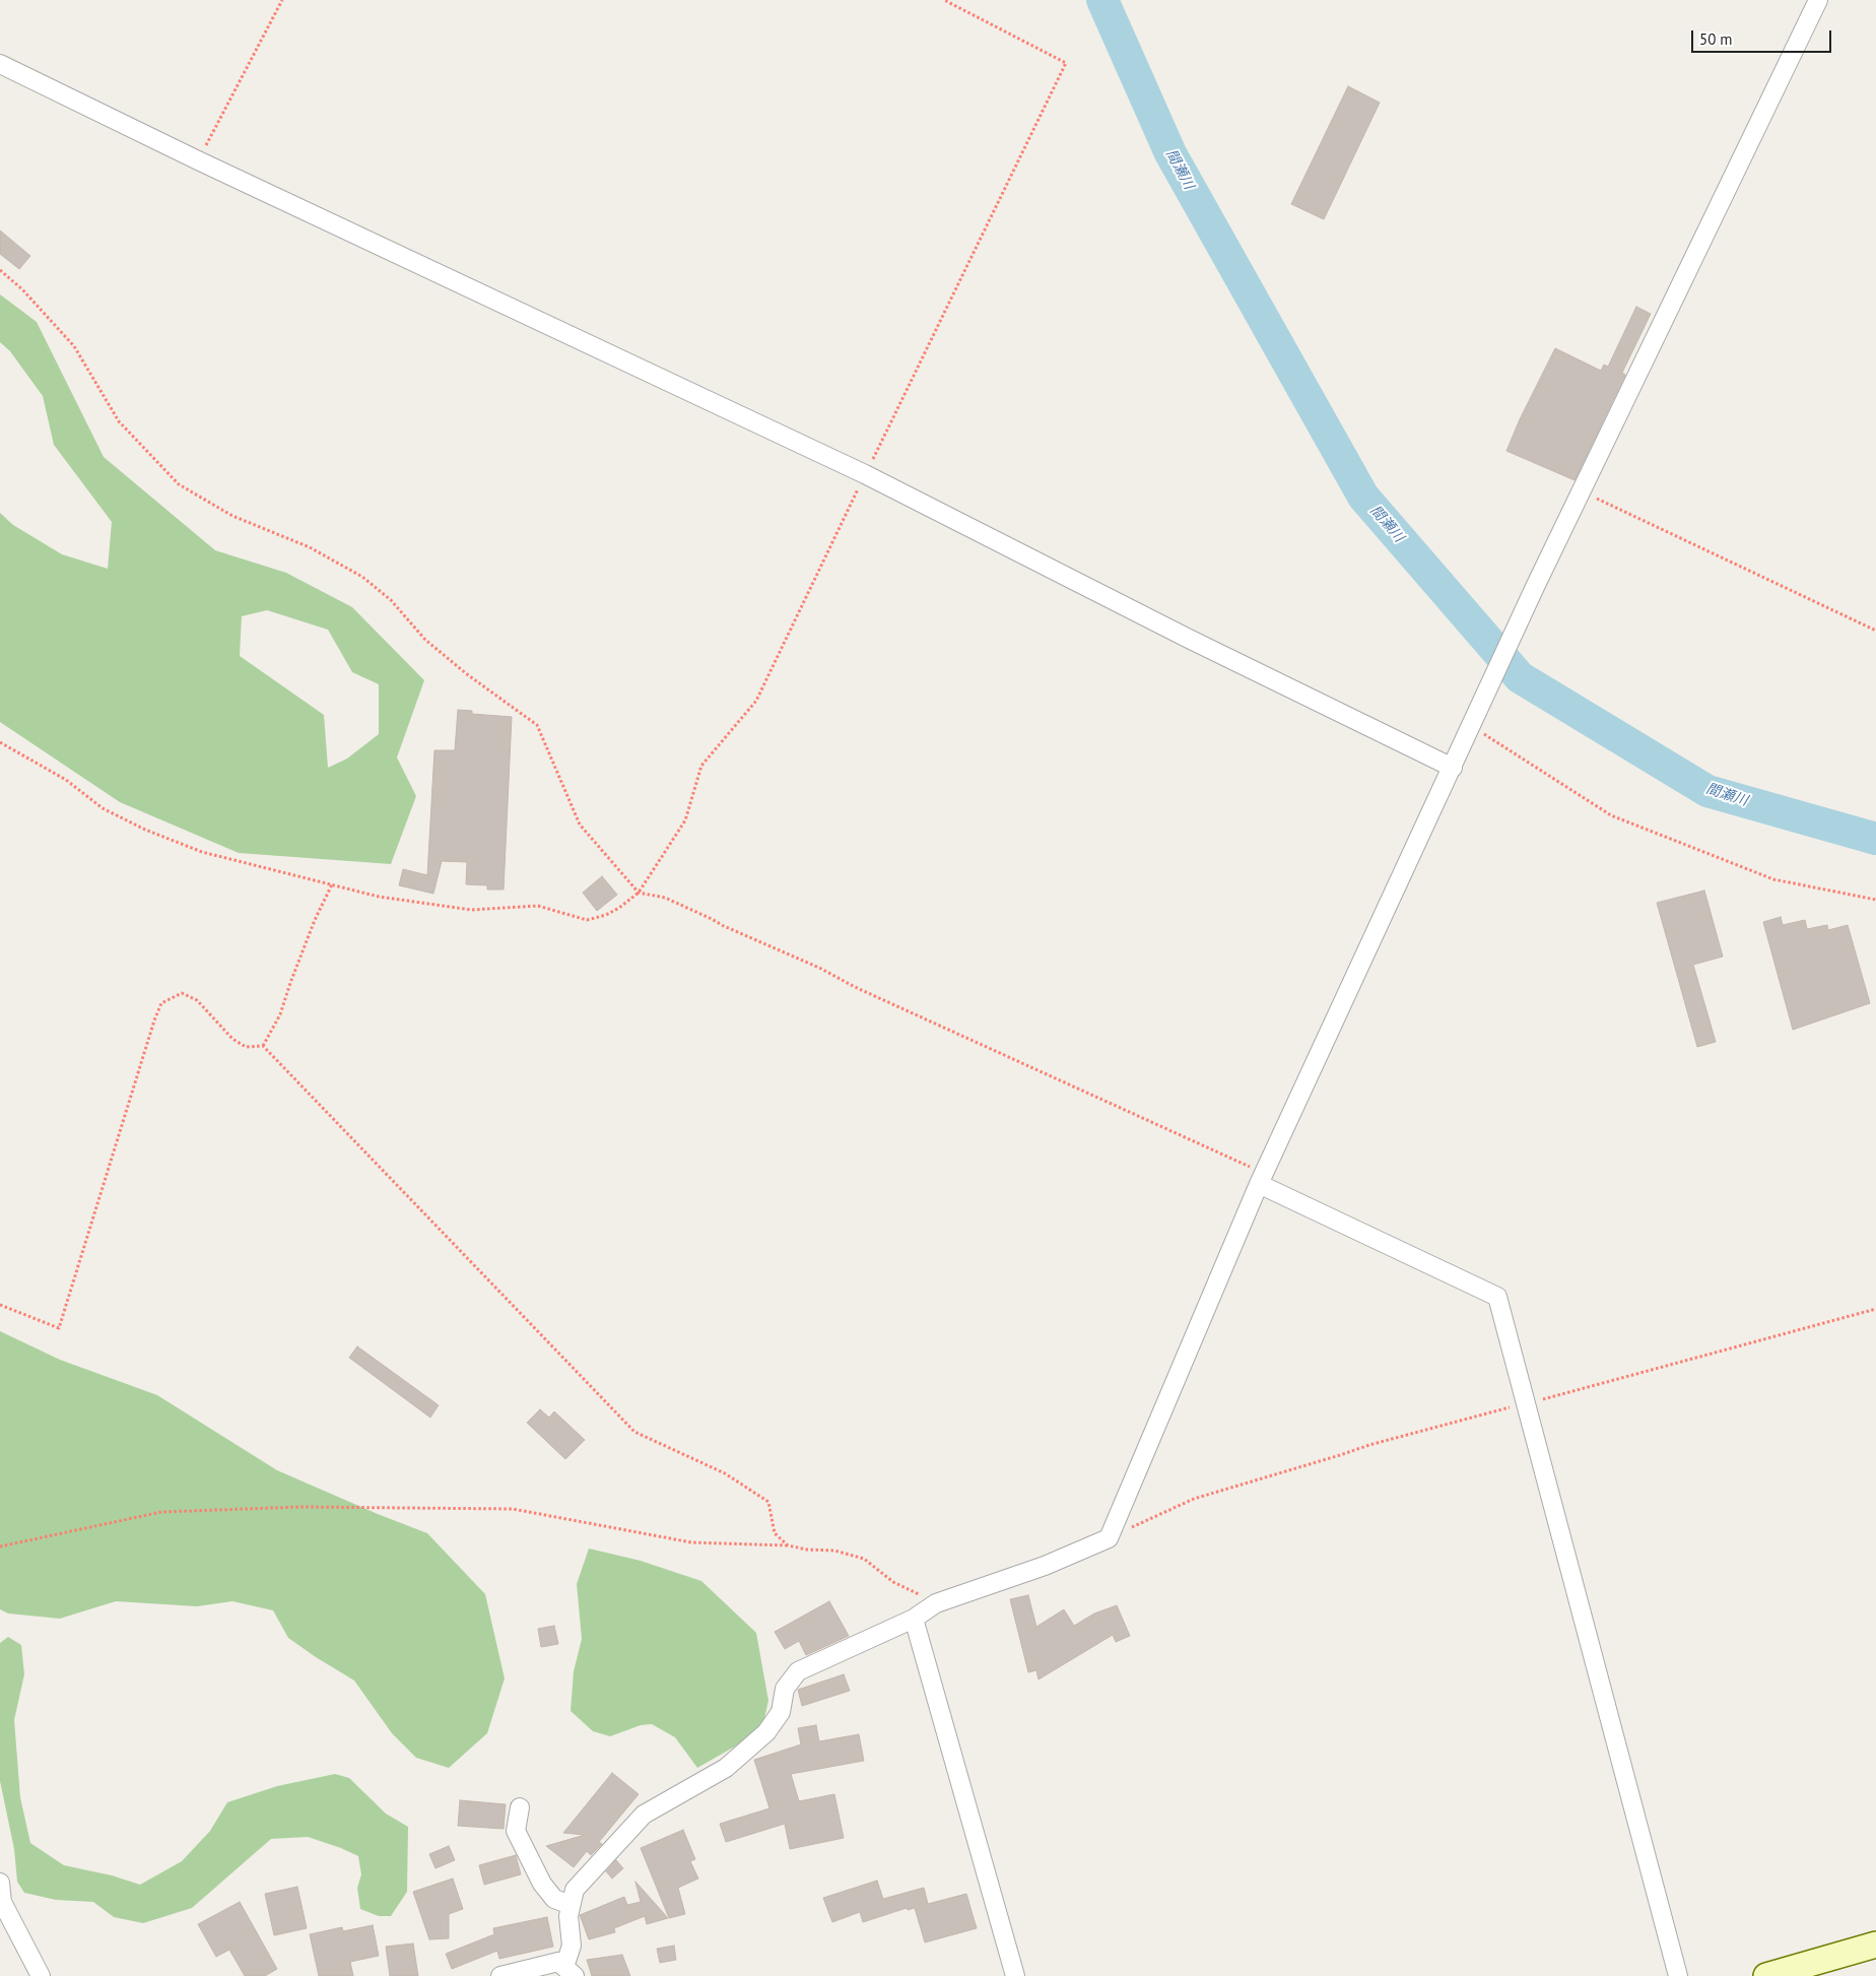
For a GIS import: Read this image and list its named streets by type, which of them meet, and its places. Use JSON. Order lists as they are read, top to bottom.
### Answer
{
  "water": ["間瀬川"],
  "scale_bar": "50 m"
}
